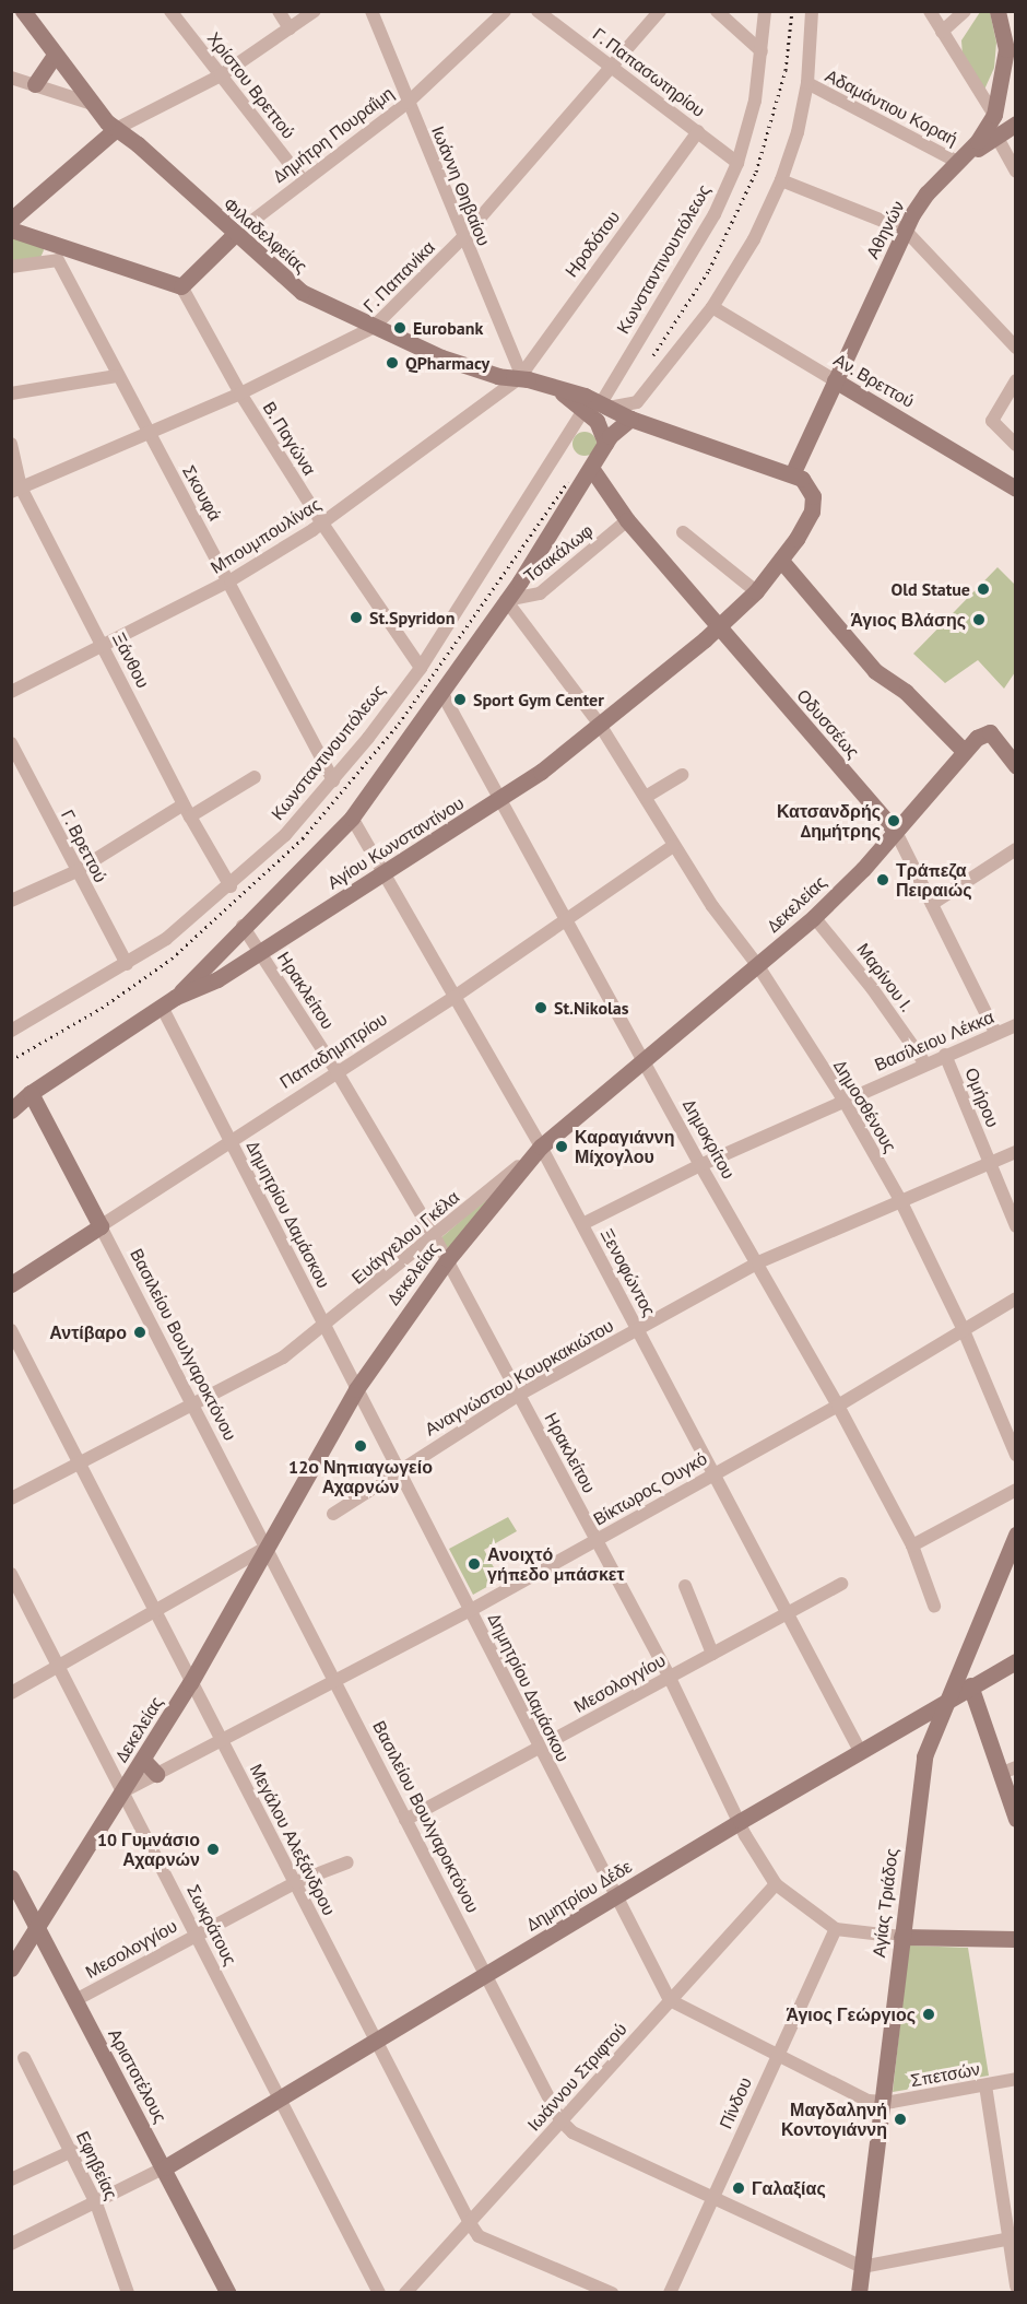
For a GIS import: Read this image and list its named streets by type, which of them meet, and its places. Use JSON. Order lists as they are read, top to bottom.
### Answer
{
  "streets": {
    "street": [
      "Γ. Παπασωτηρίου",
      "Χρίστου Βρεττού",
      "Αδαμάντιου Κοραή",
      "Δημήτρη Πουραΐμη",
      "Ιωάννη Θηβαίου",
      "Αθηνών",
      "Φιλαδελφείας",
      "Ηροδότου",
      "Κωνσταντινουπόλεως",
      "Γ. Παπανίκα",
      "Αν. Βρεττού",
      "Β. Παγώνα",
      "Σκουφά",
      "Μπουμπουλίνας",
      "Τσακάλωφ",
      "Ξάνθου",
      "Οδυσσέως",
      "Αγίου Κωνσταντίνου",
      "Γ. Βρεττού",
      "Δεκελείας",
      "Μαρίνου Ι.",
      "Ηρακλείτου",
      "Βασίλειου Λέκκα",
      "Παπαδημητρίου",
      "Ομήρου",
      "Δημοσθένους",
      "Δημοκρίτου",
      "Δημητρίου Δαμάσκου",
      "Ευάγγελου Γκέλα",
      "Ξενοφώντος",
      "Βασιλείου Βουλγαροκτόνου",
      "Αναγνώστου Κουρκακιώτου",
      "Βίκτωρος Ουγκό",
      "Μεσολογγίου",
      "Μεγάλου Αλεξάνδρου",
      "Δημητρίου Δέδε",
      "Αγίας Τριάδος",
      "Σωκράτους",
      "Σπετσών",
      "Αριστοτέλους",
      "Ιωάννου Στριφτού",
      "Πίνδου",
      "Εφηβείας"
    ]
  },
  "crossings": [
    ["Γ. Παπασωτηρίου", "Ηροδότου"],
    ["Γ. Παπασωτηρίου", "Κωνσταντινουπόλεως"],
    ["Γ. Παπασωτηρίου", "Γ. Παπανίκα"],
    ["Χρίστου Βρεττού", "Δημήτρη Πουραΐμη"],
    ["Αδαμάντιου Κοραή", "Αθηνών"],
    ["Δημήτρη Πουραΐμη", "Ιωάννη Θηβαίου"],
    ["Δημήτρη Πουραΐμη", "Φιλαδελφείας"],
    ["Δημήτρη Πουραΐμη", "Β. Παγώνα"],
    ["Ιωάννη Θηβαίου", "Φιλαδελφείας"],
    ["Ιωάννη Θηβαίου", "Ηροδότου"],
    ["Ιωάννη Θηβαίου", "Γ. Παπανίκα"],
    ["Ιωάννη Θηβαίου", "Μπουμπουλίνας"],
    ["Αθηνών", "Φιλαδελφείας"],
    ["Αθηνών", "Αν. Βρεττού"],
    ["Αθηνών", "Αγίου Κωνσταντίνου"],
    ["Φιλαδελφείας", "Ηροδότου"],
    ["Φιλαδελφείας", "Κωνσταντινουπόλεως"],
    ["Φιλαδελφείας", "Γ. Παπανίκα"],
    ["Φιλαδελφείας", "Μπουμπουλίνας"],
    ["Φιλαδελφείας", "Αγίου Κωνσταντίνου"],
    ["Ηροδότου", "Μπουμπουλίνας"],
    ["Κωνσταντινουπόλεως", "Β. Παγώνα"],
    ["Κωνσταντινουπόλεως", "Σκουφά"],
    ["Κωνσταντινουπόλεως", "Ξάνθου"],
    ["Κωνσταντινουπόλεως", "Γ. Βρεττού"],
    ["Γ. Παπανίκα", "Β. Παγώνα"],
    ["Γ. Παπανίκα", "Σκουφά"],
    ["Γ. Παπανίκα", "Ξάνθου"],
    ["Β. Παγώνα", "Μπουμπουλίνας"],
    ["Σκουφά", "Μπουμπουλίνας"],
    ["Μπουμπουλίνας", "Ξάνθου"],
    ["Τσακάλωφ", "Οδυσσέως"],
    ["Τσακάλωφ", "Δημοσθένους"],
    ["Οδυσσέως", "Αγίου Κωνσταντίνου"],
    ["Οδυσσέως", "Δεκελείας"],
    ["Οδυσσέως", "Βασίλειου Λέκκα"],
    ["Αγίου Κωνσταντίνου", "Ηρακλείτου"],
    ["Αγίου Κωνσταντίνου", "Δημοσθένους"],
    ["Αγίου Κωνσταντίνου", "Δημοκρίτου"],
    ["Αγίου Κωνσταντίνου", "Δημητρίου Δαμάσκου"],
    ["Αγίου Κωνσταντίνου", "Ξενοφώντος"],
    ["Αγίου Κωνσταντίνου", "Βασιλείου Βουλγαροκτόνου"],
    ["Δεκελείας", "Μαρίνου Ι."],
    ["Δεκελείας", "Ηρακλείτου"],
    ["Δεκελείας", "Δημοσθένους"],
    ["Δεκελείας", "Δημοκρίτου"],
    ["Δεκελείας", "Δημητρίου Δαμάσκου"],
    ["Δεκελείας", "Ευάγγελου Γκέλα"],
    ["Δεκελείας", "Ξενοφώντος"],
    ["Δεκελείας", "Βασιλείου Βουλγαροκτόνου"],
    ["Δεκελείας", "Βίκτωρος Ουγκό"],
    ["Δεκελείας", "Μεγάλου Αλεξάνδρου"],
    ["Δεκελείας", "Σωκράτους"],
    ["Δεκελείας", "Αριστοτέλους"],
    ["Μαρίνου Ι.", "Βασίλειου Λέκκα"],
    ["Ηρακλείτου", "Παπαδημητρίου"],
    ["Ηρακλείτου", "Ευάγγελου Γκέλα"],
    ["Ηρακλείτου", "Αναγνώστου Κουρκακιώτου"],
    ["Ηρακλείτου", "Βίκτωρος Ουγκό"],
    ["Ηρακλείτου", "Μεσολογγίου"],
    ["Ηρακλείτου", "Δημητρίου Δέδε"],
    ["Ηρακλείτου", "Ιωάννου Στριφτού"],
    ["Ηρακλείτου", "Πίνδου"],
    ["Βασίλειου Λέκκα", "Ομήρου"],
    ["Βασίλειου Λέκκα", "Δημοσθένους"],
    ["Βασίλειου Λέκκα", "Δημοκρίτου"],
    ["Βασίλειου Λέκκα", "Ξενοφώντος"],
    ["Παπαδημητρίου", "Δημοσθένους"],
    ["Παπαδημητρίου", "Δημοκρίτου"],
    ["Παπαδημητρίου", "Δημητρίου Δαμάσκου"],
    ["Παπαδημητρίου", "Ξενοφώντος"],
    ["Παπαδημητρίου", "Βασιλείου Βουλγαροκτόνου"],
    ["Ομήρου", "Αναγνώστου Κουρκακιώτου"],
    ["Δημοσθένους", "Αναγνώστου Κουρκακιώτου"],
    ["Δημοσθένους", "Βίκτωρος Ουγκό"],
    ["Δημοκρίτου", "Αναγνώστου Κουρκακιώτου"],
    ["Δημοκρίτου", "Βίκτωρος Ουγκό"],
    ["Δημητρίου Δαμάσκου", "Ευάγγελου Γκέλα"],
    ["Δημητρίου Δαμάσκου", "Αναγνώστου Κουρκακιώτου"],
    ["Δημητρίου Δαμάσκου", "Βίκτωρος Ουγκό"],
    ["Δημητρίου Δαμάσκου", "Μεσολογγίου"],
    ["Δημητρίου Δαμάσκου", "Δημητρίου Δέδε"],
    ["Δημητρίου Δαμάσκου", "Ιωάννου Στριφτού"],
    ["Ευάγγελου Γκέλα", "Ξενοφώντος"],
    ["Ευάγγελου Γκέλα", "Βασιλείου Βουλγαροκτόνου"],
    ["Ευάγγελου Γκέλα", "Μεγάλου Αλεξάνδρου"],
    ["Ξενοφώντος", "Αναγνώστου Κουρκακιώτου"],
    ["Ξενοφώντος", "Βίκτωρος Ουγκό"],
    ["Ξενοφώντος", "Μεσολογγίου"],
    ["Ξενοφώντος", "Δημητρίου Δέδε"],
    ["Βασιλείου Βουλγαροκτόνου", "Βίκτωρος Ουγκό"],
    ["Βασιλείου Βουλγαροκτόνου", "Μεσολογγίου"],
    ["Βασιλείου Βουλγαροκτόνου", "Δημητρίου Δέδε"],
    ["Βασιλείου Βουλγαροκτόνου", "Αγίας Τριάδος"],
    ["Βασιλείου Βουλγαροκτόνου", "Ιωάννου Στριφτού"],
    ["Βασιλείου Βουλγαροκτόνου", "Πίνδου"],
    ["Βίκτωρος Ουγκό", "Μεγάλου Αλεξάνδρου"],
    ["Βίκτωρος Ουγκό", "Σωκράτους"],
    ["Μεσολογγίου", "Μεγάλου Αλεξάνδρου"],
    ["Μεσολογγίου", "Σωκράτους"],
    ["Μεσολογγίου", "Αριστοτέλους"],
    ["Μεγάλου Αλεξάνδρου", "Δημητρίου Δέδε"],
    ["Μεγάλου Αλεξάνδρου", "Ιωάννου Στριφτού"],
    ["Δημητρίου Δέδε", "Αγίας Τριάδος"],
    ["Δημητρίου Δέδε", "Σωκράτους"],
    ["Δημητρίου Δέδε", "Αριστοτέλους"],
    ["Αγίας Τριάδος", "Σπετσών"]
  ],
  "places": [
    "Eurobank",
    "QPharmacy",
    "Old Statue",
    "St.Spyridon",
    "Άγιος Βλάσης",
    "Sport Gym Center",
    "Κατσανδρής Δημήτρης",
    "Τράπεζα Πειραιώς",
    "St.Nikolas",
    "Καραγιάννη Μίχογλου",
    "Αντίβαρο",
    "12ο Νηπιαγωγείο Αχαρνών",
    "Ανοιχτό γήπεδο μπάσκετ",
    "10 Γυμνάσιο Αχαρνών",
    "Άγιος Γεώργιος",
    "Μαγδαληνή Κοντογιάννη",
    "Γαλαξίας"
  ]
}
